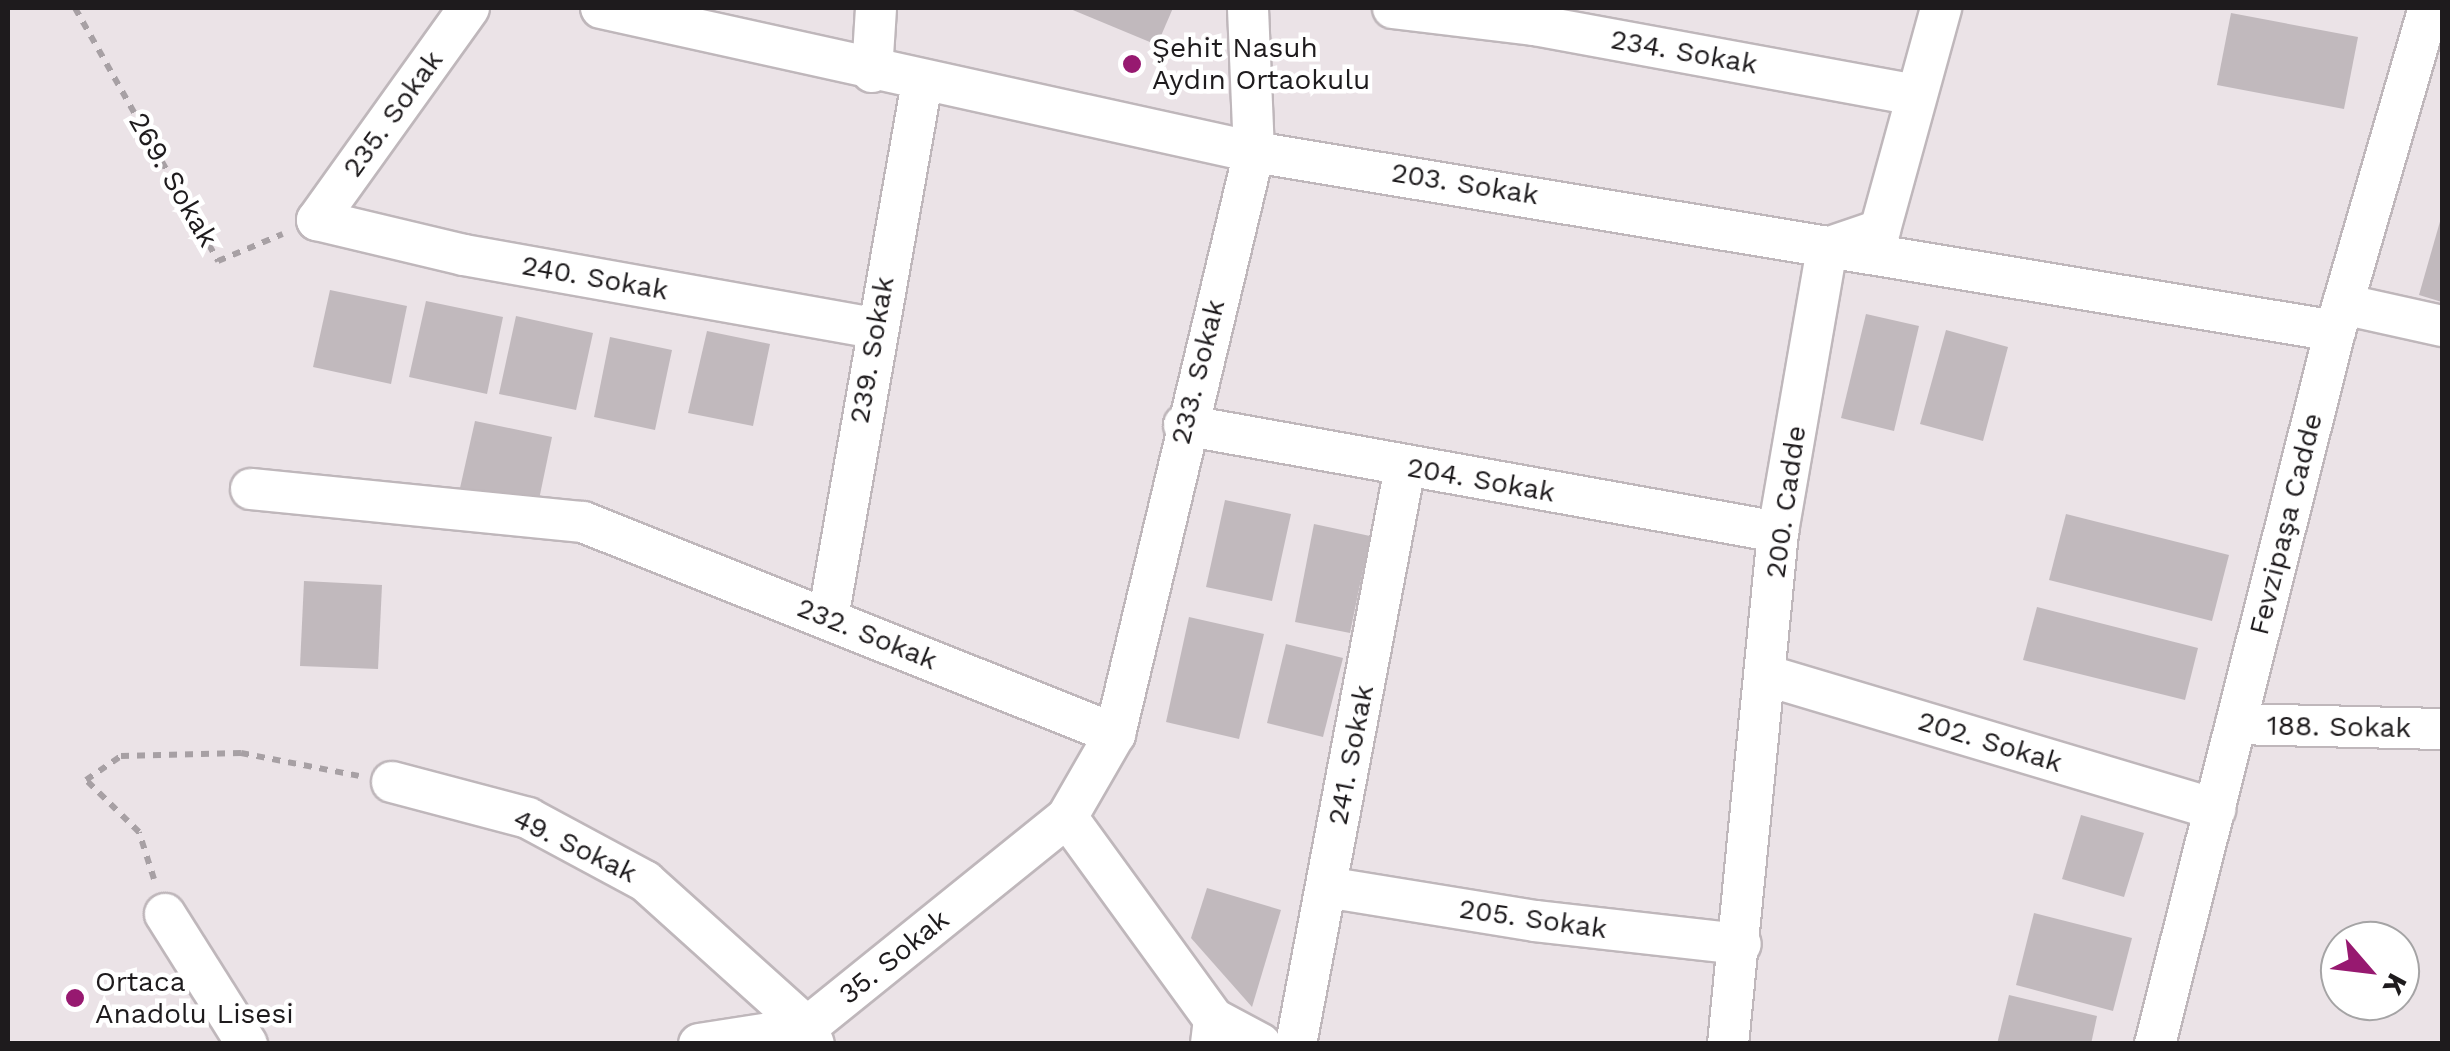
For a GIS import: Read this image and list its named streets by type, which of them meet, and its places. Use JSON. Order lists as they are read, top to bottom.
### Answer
{
  "streets": {
    "street": [
      "234. Sokak",
      "235. Sokak",
      "203. Sokak",
      "240. Sokak",
      "239. Sokak",
      "233. Sokak",
      "204. Sokak",
      "200. Cadde",
      "Fevzipaşa Cadde",
      "232. Sokak",
      "188. Sokak",
      "202. Sokak",
      "241. Sokak",
      "49. Sokak",
      "205. Sokak",
      "35. Sokak"
    ],
    "path": ["269. Sokak"]
  },
  "crossings": [
    ["235. Sokak", "269. Sokak"],
    ["235. Sokak", "240. Sokak"],
    ["269. Sokak", "240. Sokak"],
    ["203. Sokak", "239. Sokak"],
    ["203. Sokak", "233. Sokak"],
    ["203. Sokak", "200. Cadde"],
    ["203. Sokak", "Fevzipaşa Cadde"],
    ["240. Sokak", "239. Sokak"],
    ["239. Sokak", "232. Sokak"],
    ["233. Sokak", "204. Sokak"],
    ["233. Sokak", "232. Sokak"],
    ["204. Sokak", "200. Cadde"],
    ["204. Sokak", "241. Sokak"],
    ["200. Cadde", "202. Sokak"],
    ["200. Cadde", "205. Sokak"],
    ["Fevzipaşa Cadde", "188. Sokak"],
    ["Fevzipaşa Cadde", "202. Sokak"],
    ["241. Sokak", "205. Sokak"],
    ["49. Sokak", "35. Sokak"]
  ],
  "places": ["Şehit Nasuh Aydın Ortaokulu", "Ortaca Anadolu Lisesi"],
  "north": "bottom right"
}
